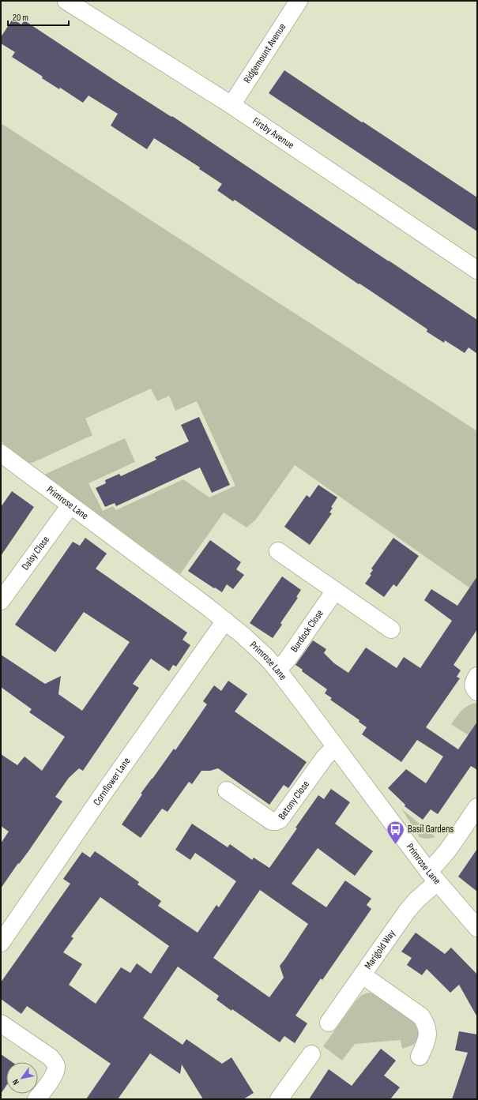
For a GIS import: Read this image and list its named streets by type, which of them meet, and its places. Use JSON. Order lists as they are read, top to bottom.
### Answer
{
  "streets": {
    "street": [
      "Ridgemount Avenue",
      "Firsby Avenue",
      "Primrose Lane",
      "Daisy Close",
      "Burdock Close",
      "Cornflower Lane",
      "Betony Close",
      "Marigold Way"
    ]
  },
  "crossings": [
    ["Ridgemount Avenue", "Firsby Avenue"],
    ["Primrose Lane", "Daisy Close"],
    ["Primrose Lane", "Burdock Close"],
    ["Primrose Lane", "Cornflower Lane"],
    ["Primrose Lane", "Betony Close"],
    ["Primrose Lane", "Marigold Way"]
  ],
  "places": {
    "bus stop": ["Basil Gardens"]
  },
  "scale_bar": "20 m",
  "north": "bottom left"
}
